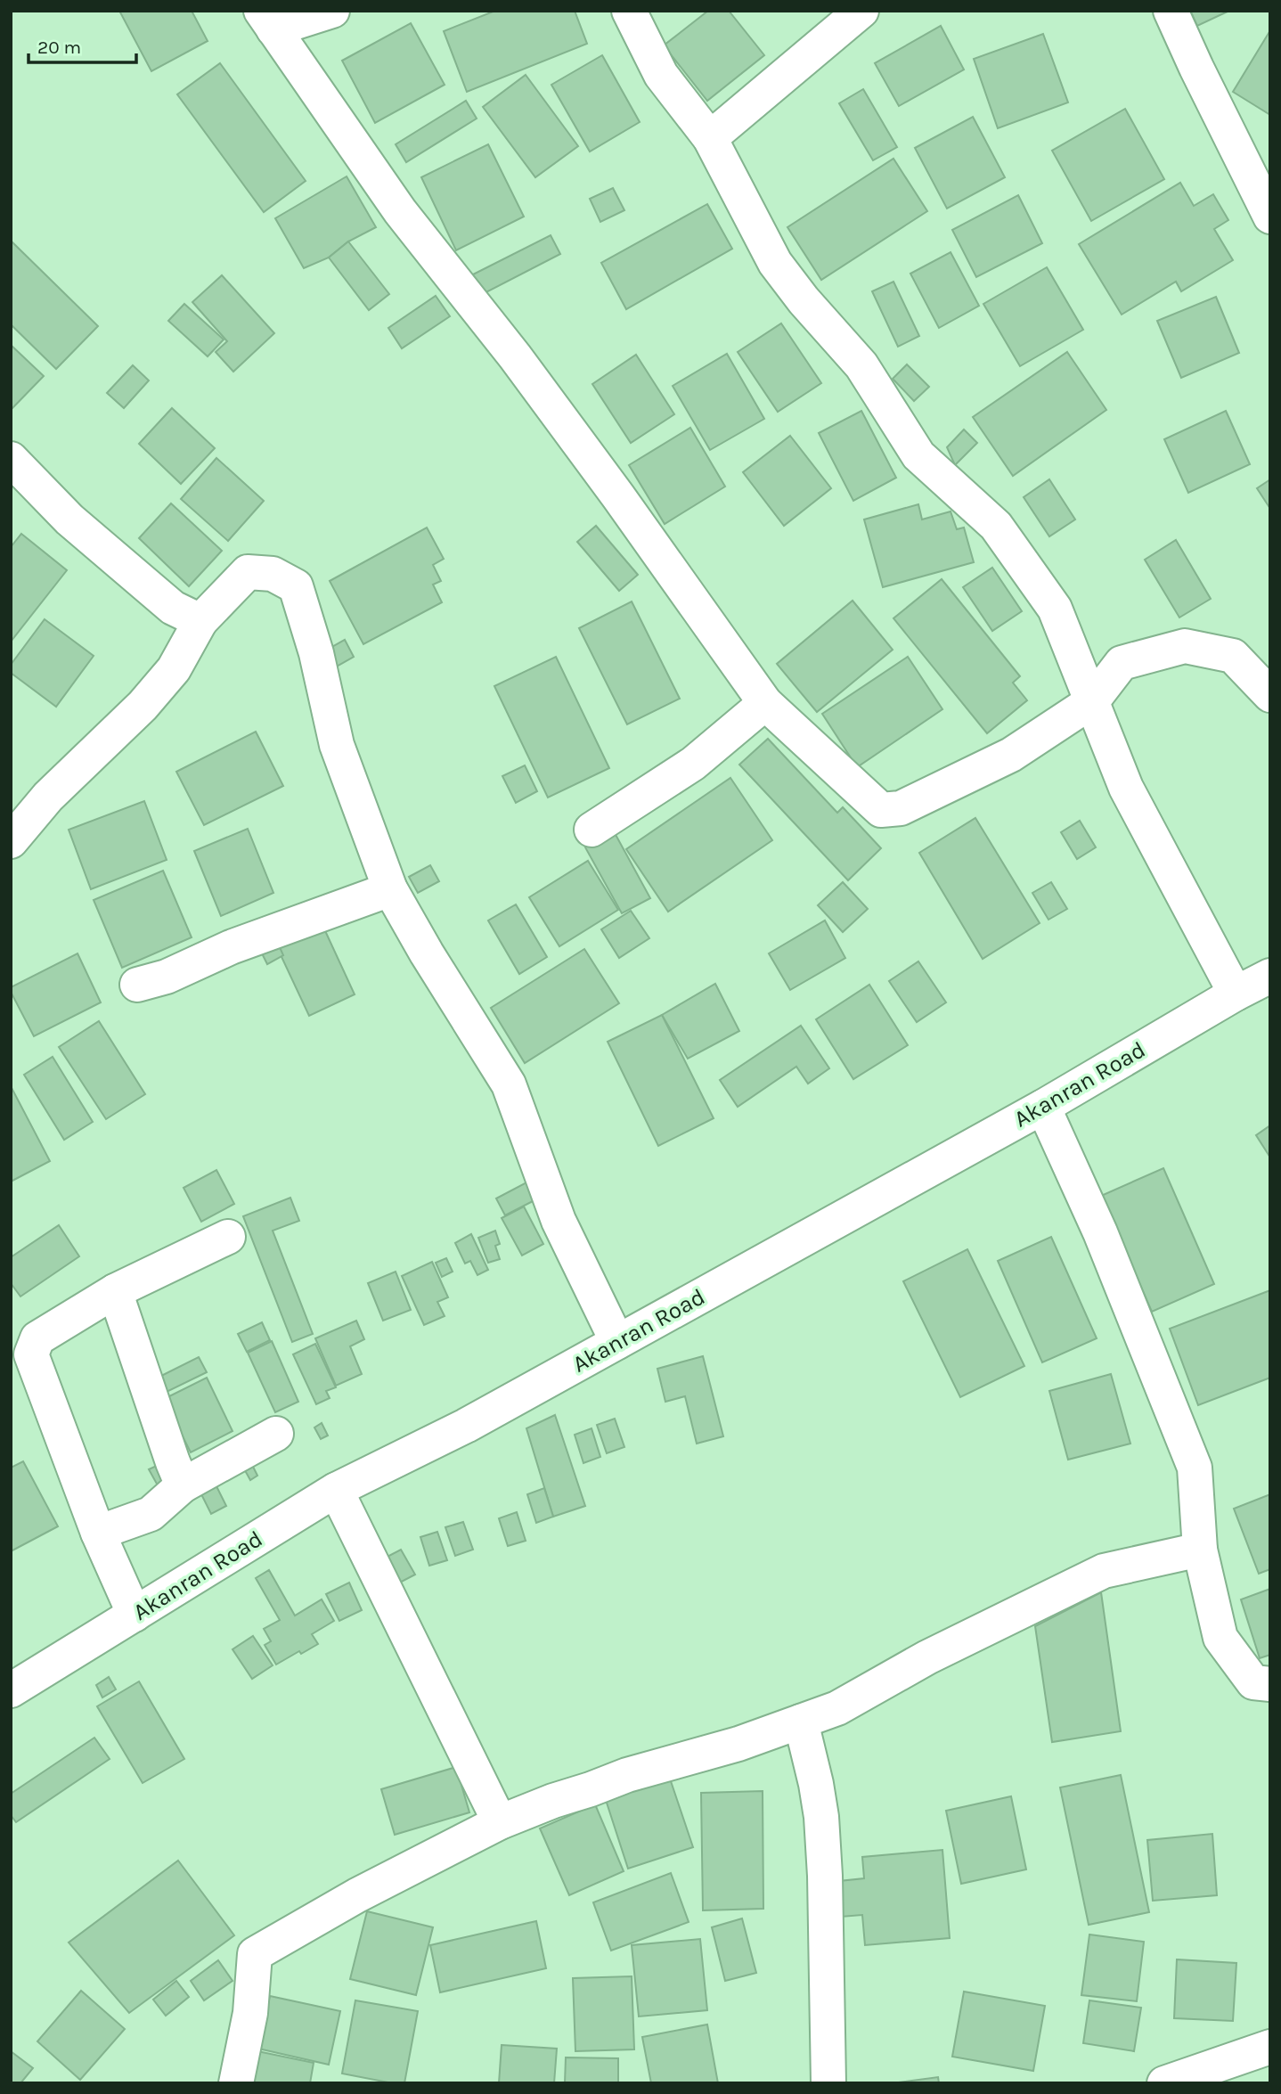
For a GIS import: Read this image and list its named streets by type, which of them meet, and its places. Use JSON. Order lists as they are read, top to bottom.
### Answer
{
  "streets": {
    "street": ["Akanran Road"]
  },
  "scale_bar": "20 m"
}
